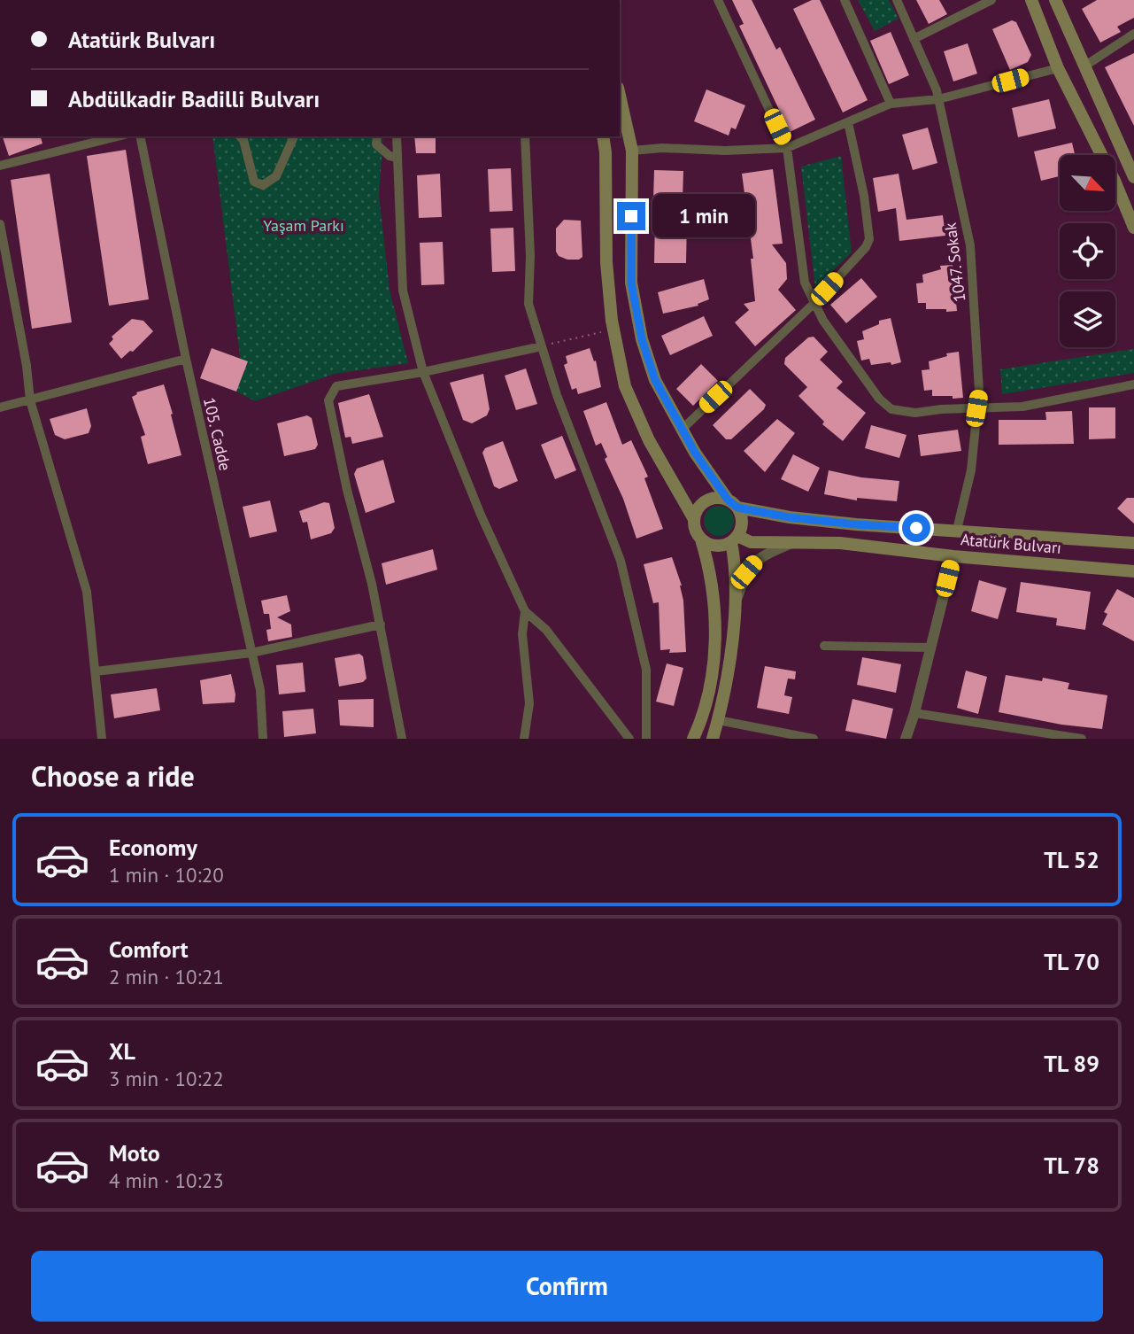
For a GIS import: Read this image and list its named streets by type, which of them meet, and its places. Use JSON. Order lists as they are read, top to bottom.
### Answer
{
  "streets": {
    "main road": ["Atatürk Bulvarı"],
    "street": ["1047. Sokak", "105. Cadde"]
  },
  "crossings": [
    ["1047. Sokak", "Atatürk Bulvarı"]
  ],
  "parks": ["Yaşam Parkı"],
  "north": "bottom right",
  "page": {
    "banner": ["Atatürk Bulvarı", "Abdülkadir Badilli Bulvarı"],
    "bubble": "1 min",
    "heading": "Choose a ride",
    "list": [
      {
        "name": "Economy",
        "note": "1 min · 10:20",
        "value": "TL 52"
      },
      {
        "name": "Comfort",
        "note": "2 min · 10:21",
        "value": "TL 70"
      },
      {
        "name": "XL",
        "note": "3 min · 10:22",
        "value": "TL 89"
      },
      {
        "name": "Moto",
        "note": "4 min · 10:23",
        "value": "TL 78"
      }
    ],
    "buttons": "Confirm"
  }
}
